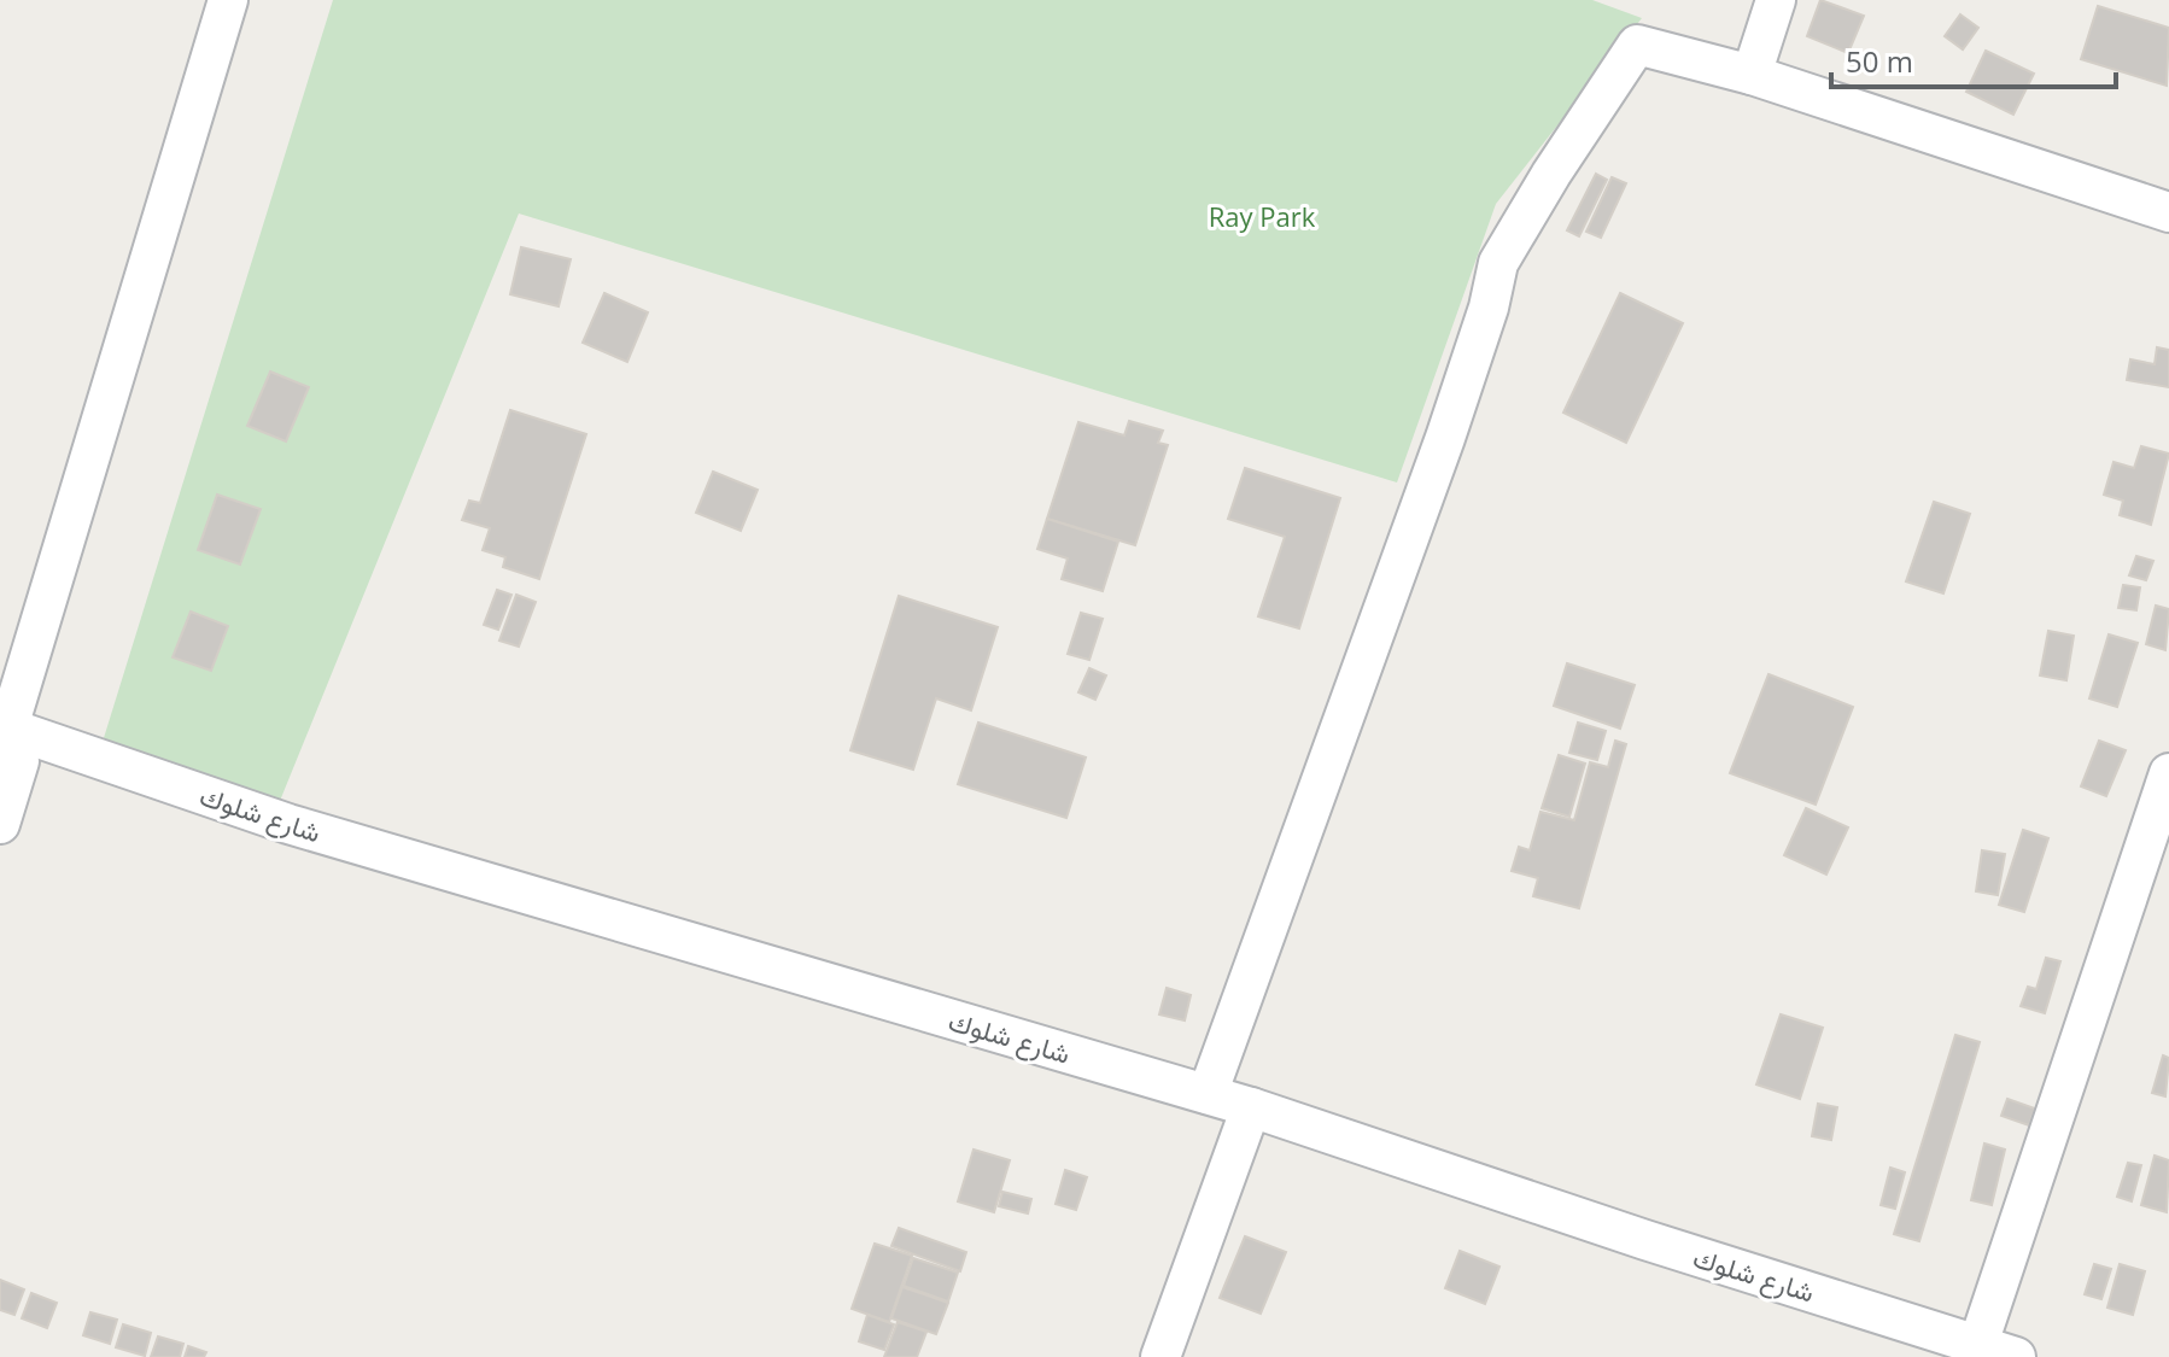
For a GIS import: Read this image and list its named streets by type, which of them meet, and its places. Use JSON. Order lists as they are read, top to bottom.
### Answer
{
  "streets": {
    "street": ["شارع شلوك"]
  },
  "parks": ["Ray Park"],
  "scale_bar": "50 m"
}
